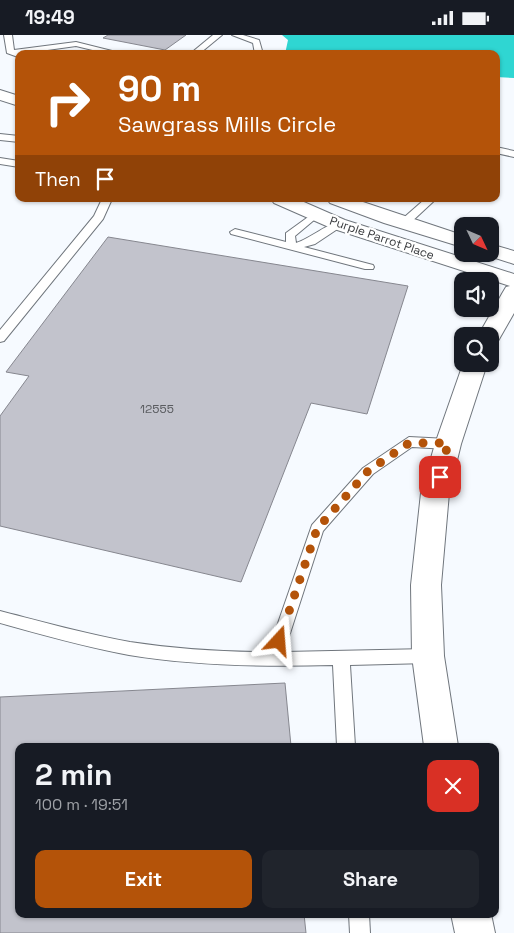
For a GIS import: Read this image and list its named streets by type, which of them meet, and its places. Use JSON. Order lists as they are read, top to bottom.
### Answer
{
  "streets": {
    "street": ["Purple Parrot Place"]
  },
  "house_numbers": ["12555"],
  "north": "bottom right",
  "page": {
    "status": "19:49",
    "turn": ["90 m", "Sawgrass Mills Circle"],
    "then": "Then",
    "heading": ["2 min", "100 m · 19:51"],
    "buttons": ["Exit", "Share"]
  }
}
